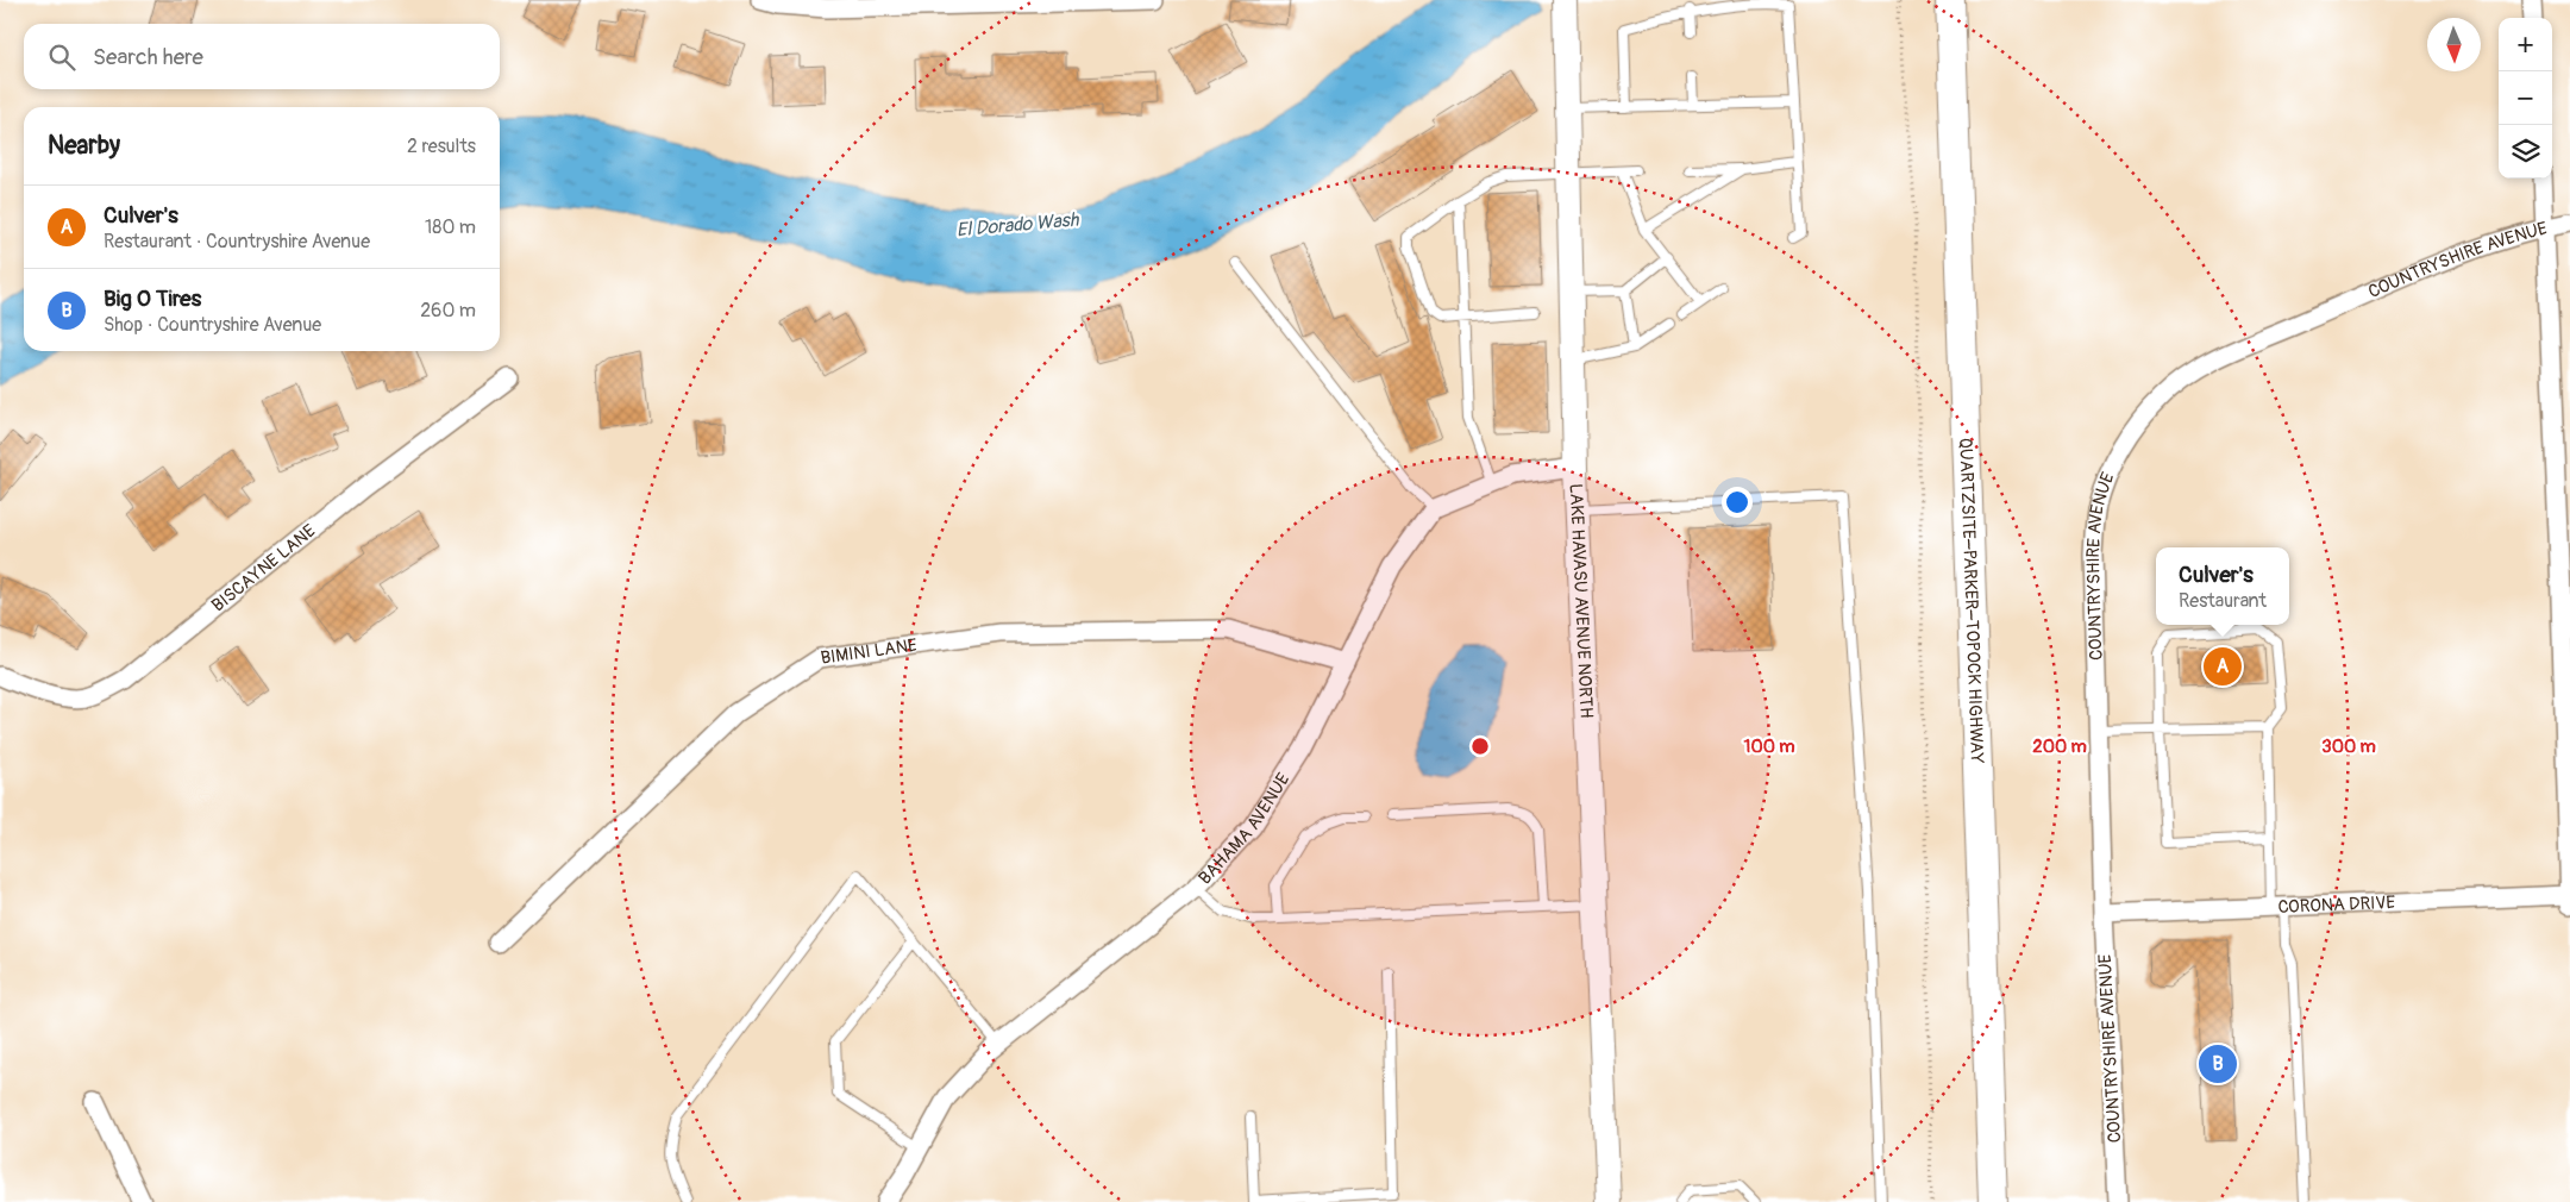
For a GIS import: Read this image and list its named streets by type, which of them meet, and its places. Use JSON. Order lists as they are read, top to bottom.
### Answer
{
  "streets": {
    "highway": ["QUARTZSITE–PARKER–TOPOCK HIGHWAY"],
    "main road": ["LAKE HAVASU AVENUE NORTH"],
    "street": [
      "COUNTRYSHIRE AVENUE",
      "BISCAYNE LANE",
      "BIMINI LANE",
      "BAHAMA AVENUE",
      "CORONA DRIVE"
    ]
  },
  "crossings": [
    ["COUNTRYSHIRE AVENUE", "CORONA DRIVE"],
    ["BIMINI LANE", "BAHAMA AVENUE"]
  ],
  "water": ["El Dorado Wash"],
  "north": "bottom",
  "page": {
    "map_buttons": ["+", "−"],
    "search": "Search here",
    "heading": ["Nearby", "2 results"],
    "list": [
      {
        "mark": "A",
        "name": "Culver's",
        "note": "Restaurant · Countryshire Avenue",
        "value": "180 m"
      },
      {
        "mark": "B",
        "name": "Big O Tires",
        "note": "Shop · Countryshire Avenue",
        "value": "260 m"
      }
    ],
    "popup": ["Culver's", "Restaurant"],
    "pins": ["A", "B"]
  },
  "rings": ["100 m", "200 m", "300 m"]
}
